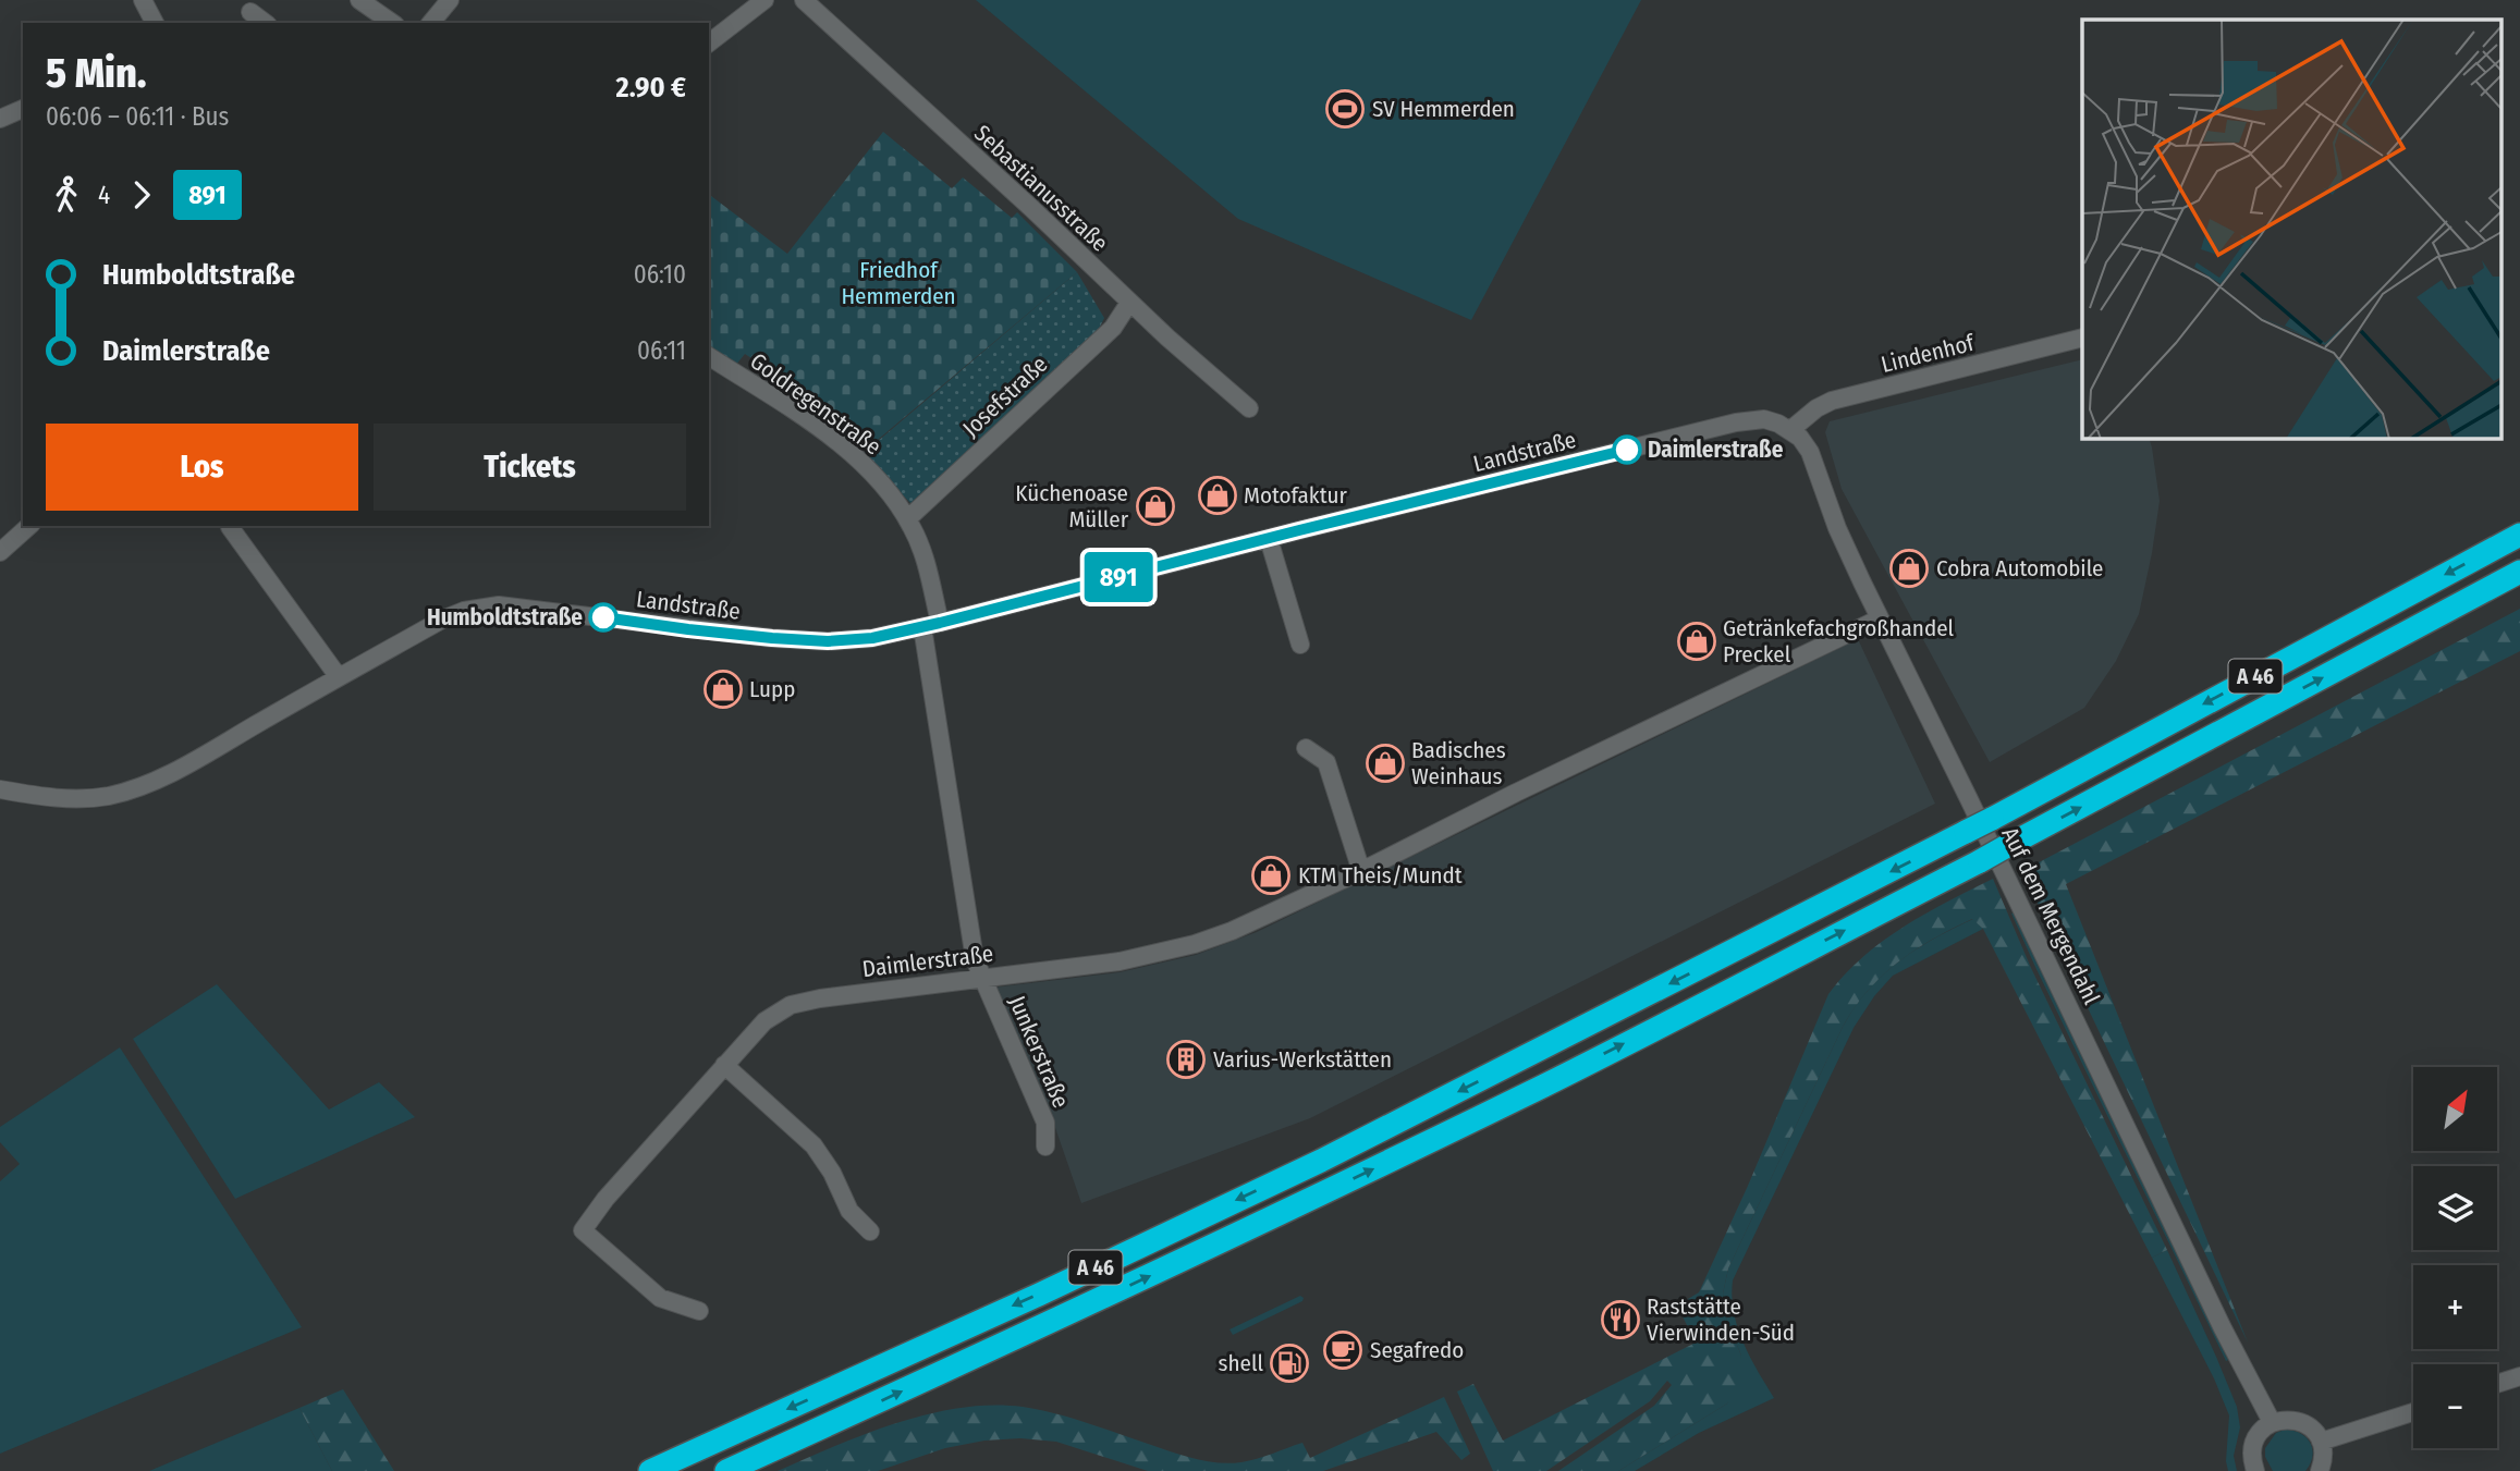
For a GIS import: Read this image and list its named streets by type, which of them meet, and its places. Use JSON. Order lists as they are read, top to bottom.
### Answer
{
  "streets": {
    "highway": ["A 46"],
    "street": [
      "Sebastianusstraße",
      "Lindenhof",
      "Josefstraße",
      "Goldregenstraße",
      "Landstraße",
      "Auf dem Mergendahl",
      "Daimlerstraße",
      "Junkerstraße"
    ]
  },
  "crossings": [
    ["Sebastianusstraße", "Josefstraße"],
    ["Lindenhof", "Landstraße"],
    ["Lindenhof", "Auf dem Mergendahl"],
    ["Josefstraße", "Goldregenstraße"],
    ["Goldregenstraße", "Landstraße"],
    ["Landstraße", "Auf dem Mergendahl"],
    ["Auf dem Mergendahl", "Daimlerstraße"],
    ["Daimlerstraße", "Junkerstraße"]
  ],
  "parks": ["Friedhof Hemmerden"],
  "places": {
    "sports": ["SV Hemmerden"],
    "other": ["Daimlerstraße", "Humboldtstraße"],
    "shop": [
      "Motofaktur",
      "Küchenoase Müller",
      "Cobra Automobile",
      "Getränkefachgroßhandel Preckel",
      "Lupp",
      "Badisches Weinhaus",
      "KTM Theis/Mundt"
    ],
    "building": ["Varius-Werkstätten"],
    "restaurant": ["Raststätte Vierwinden-Süd"],
    "cafe": ["Segafredo"],
    "fuel station": ["shell"]
  },
  "lines": ["bus line 891"],
  "north": "top right",
  "page": {
    "on_map": "891",
    "heading": ["5 Min.", "06:06 – 06:11 · Bus", "2.90 €"],
    "legs": ["4", "891"],
    "list": [
      {
        "name": "Humboldtstraße",
        "value": "06:10"
      },
      {
        "name": "Daimlerstraße",
        "value": "06:11"
      }
    ],
    "buttons": ["Los", "Tickets"],
    "map_buttons": ["+", "−"]
  }
}
